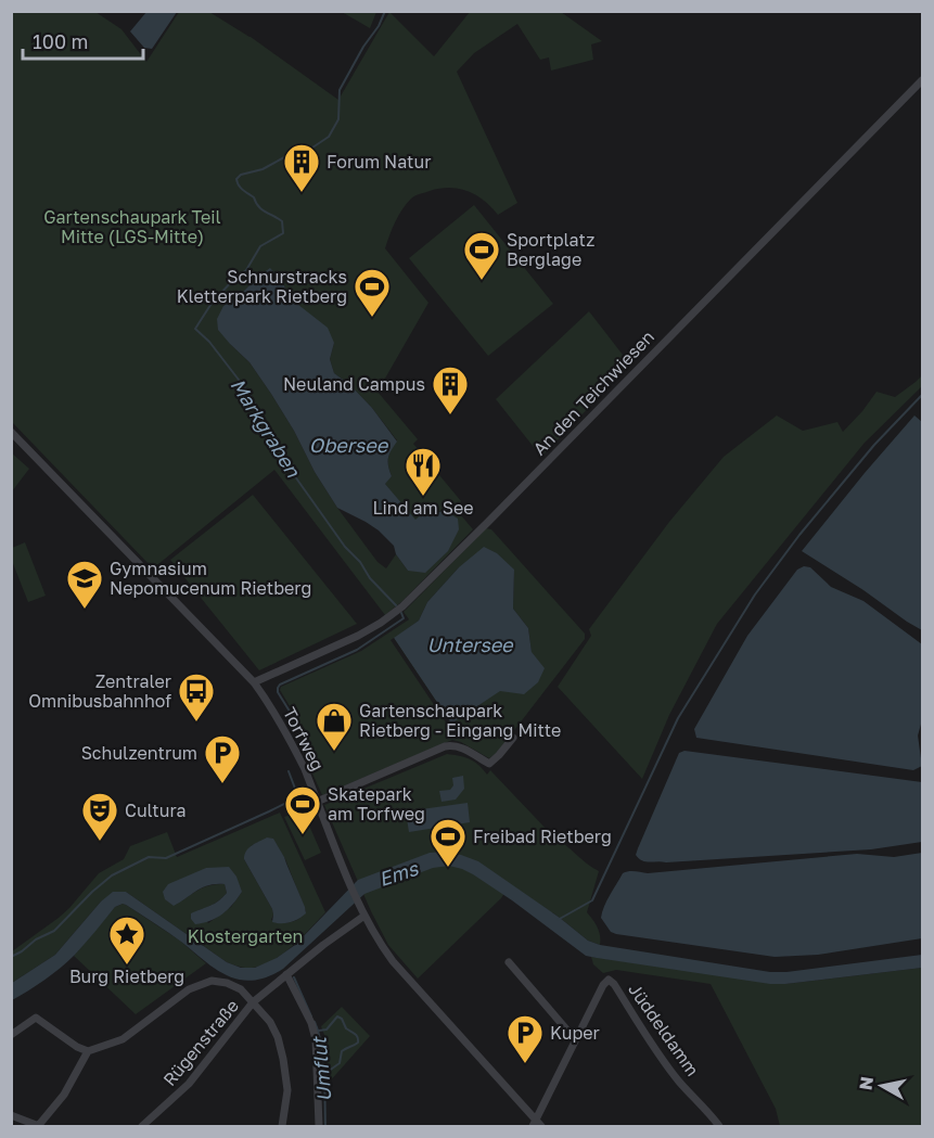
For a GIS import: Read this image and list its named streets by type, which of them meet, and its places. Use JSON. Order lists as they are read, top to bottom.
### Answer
{
  "streets": {
    "street": [
      "An den Teichwiesen",
      "Torfweg",
      "Jüddeldamm",
      "Rügenstraße"
    ]
  },
  "crossings": [
    ["An den Teichwiesen", "Torfweg"],
    ["Torfweg", "Rügenstraße"]
  ],
  "water": [
    "Markgraben",
    "Obersee",
    "Untersee",
    "Ems",
    "Umflut"
  ],
  "parks": ["Gartenschaupark Teil Mitte (LGS-Mitte)", "Klostergarten"],
  "places": {
    "building": ["Forum Natur", "Neuland Campus"],
    "sports": [
      "Sportplatz Berglage",
      "Schnurstracks Kletterpark Rietberg",
      "Skatepark am Torfweg",
      "Freibad Rietberg"
    ],
    "restaurant": ["Lind am See"],
    "school or university": ["Gymnasium Nepomucenum Rietberg"],
    "bus stop": ["Zentraler Omnibusbahnhof"],
    "shop": ["Gartenschaupark Rietberg - Eingang Mitte"],
    "parking": ["Schulzentrum", "Kuper"],
    "theatre": ["Cultura"],
    "place": ["Burg Rietberg"]
  },
  "scale_bar": "100 m",
  "north": "left"
}
